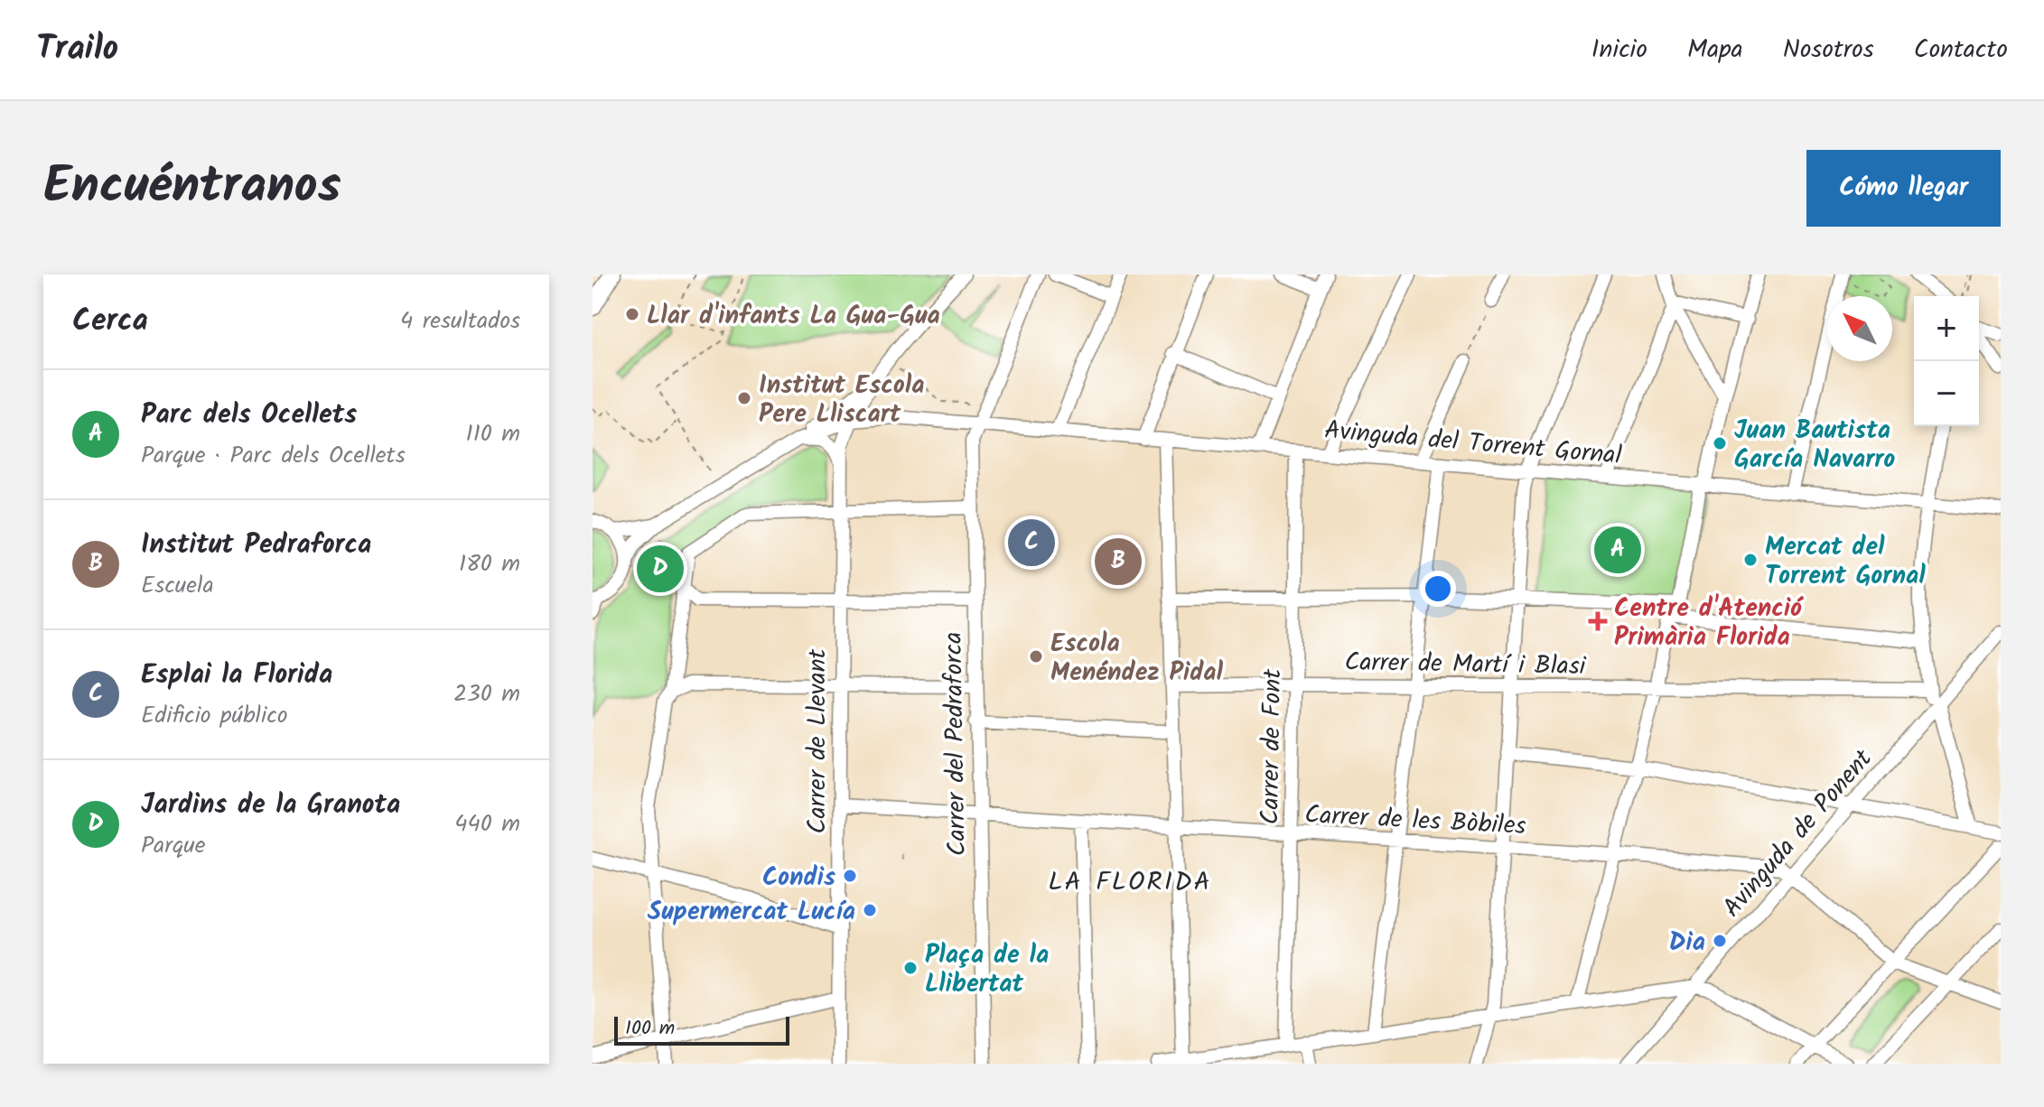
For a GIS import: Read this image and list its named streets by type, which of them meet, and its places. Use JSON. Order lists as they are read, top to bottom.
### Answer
{
  "streets": {
    "street": [
      "Avinguda del Torrent Gornal",
      "Carrer de Martí i Blasi",
      "Carrer de Llevant",
      "Carrer del Pedraforca",
      "Carrer de Font",
      "Carrer de les Bòbiles",
      "Avinguda de Ponent"
    ]
  },
  "crossings": [
    ["Avinguda del Torrent Gornal", "Carrer de Llevant"],
    ["Avinguda del Torrent Gornal", "Carrer del Pedraforca"],
    ["Avinguda del Torrent Gornal", "Carrer de Font"],
    ["Carrer de Martí i Blasi", "Carrer de Font"],
    ["Carrer de Llevant", "Carrer de les Bòbiles"],
    ["Carrer del Pedraforca", "Carrer de les Bòbiles"],
    ["Carrer de Font", "Carrer de les Bòbiles"],
    ["Carrer de les Bòbiles", "Avinguda de Ponent"]
  ],
  "districts": ["LA FLORIDA"],
  "places": {
    "other": [
      "Llar d'infants La Gua-Gua",
      "Institut Escola Pere Lliscart",
      "Juan Bautista García Navarro",
      "Mercat del Torrent Gornal",
      "Escola Menéndez Pidal",
      "Condis",
      "Supermercat Lucía",
      "Dia",
      "Plaça de la Llibertat"
    ],
    "health": ["Centre d'Atenció Primària Florida"]
  },
  "scale_bar": "100 m",
  "north": "top left",
  "page": {
    "header": "Trailo",
    "nav": [
      "Inicio",
      "Mapa",
      "Nosotros",
      "Contacto"
    ],
    "title": "Encuéntranos",
    "buttons": "Cómo llegar",
    "heading": ["Cerca", "4 resultados"],
    "map_buttons": ["+", "−"],
    "list": [
      {
        "mark": "A",
        "name": "Parc dels Ocellets",
        "note": "Parque · Parc dels Ocellets",
        "value": "110 m"
      },
      {
        "mark": "B",
        "name": "Institut Pedraforca",
        "note": "Escuela",
        "value": "180 m"
      },
      {
        "mark": "C",
        "name": "Esplai la Florida",
        "note": "Edificio público",
        "value": "230 m"
      },
      {
        "mark": "D",
        "name": "Jardins de la Granota",
        "note": "Parque",
        "value": "440 m"
      }
    ],
    "pins": [
      "C",
      "A",
      "B",
      "D"
    ],
    "scale": "100 m"
  }
}
